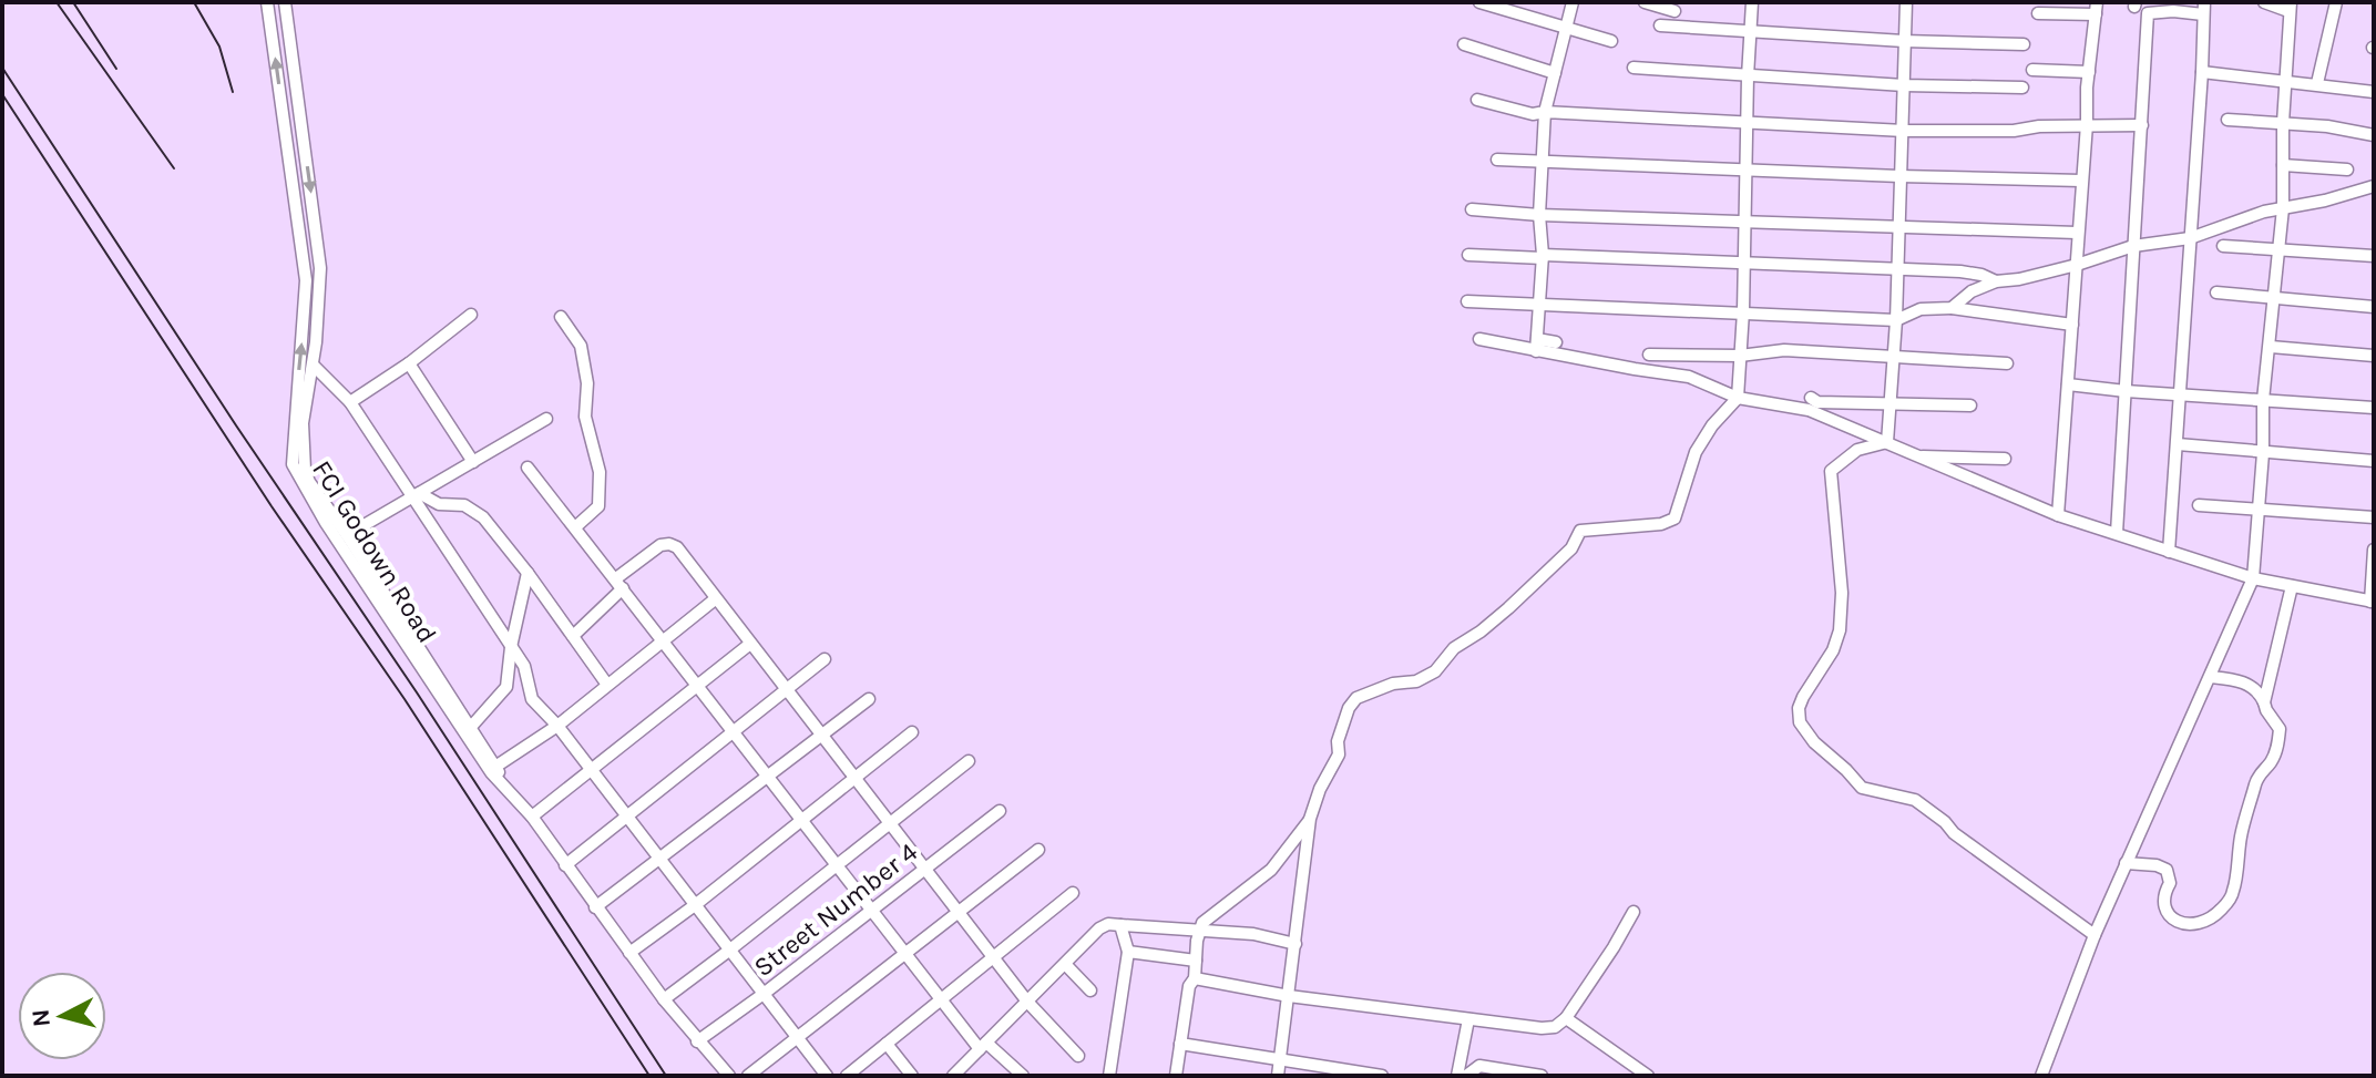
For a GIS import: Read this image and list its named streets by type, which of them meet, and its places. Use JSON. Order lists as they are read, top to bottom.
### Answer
{
  "streets": {
    "street": ["FCI Godown Road", "Street Number 4"]
  },
  "crossings": [
    ["FCI Godown Road", "Street Number 4"]
  ],
  "north": "left"
}
